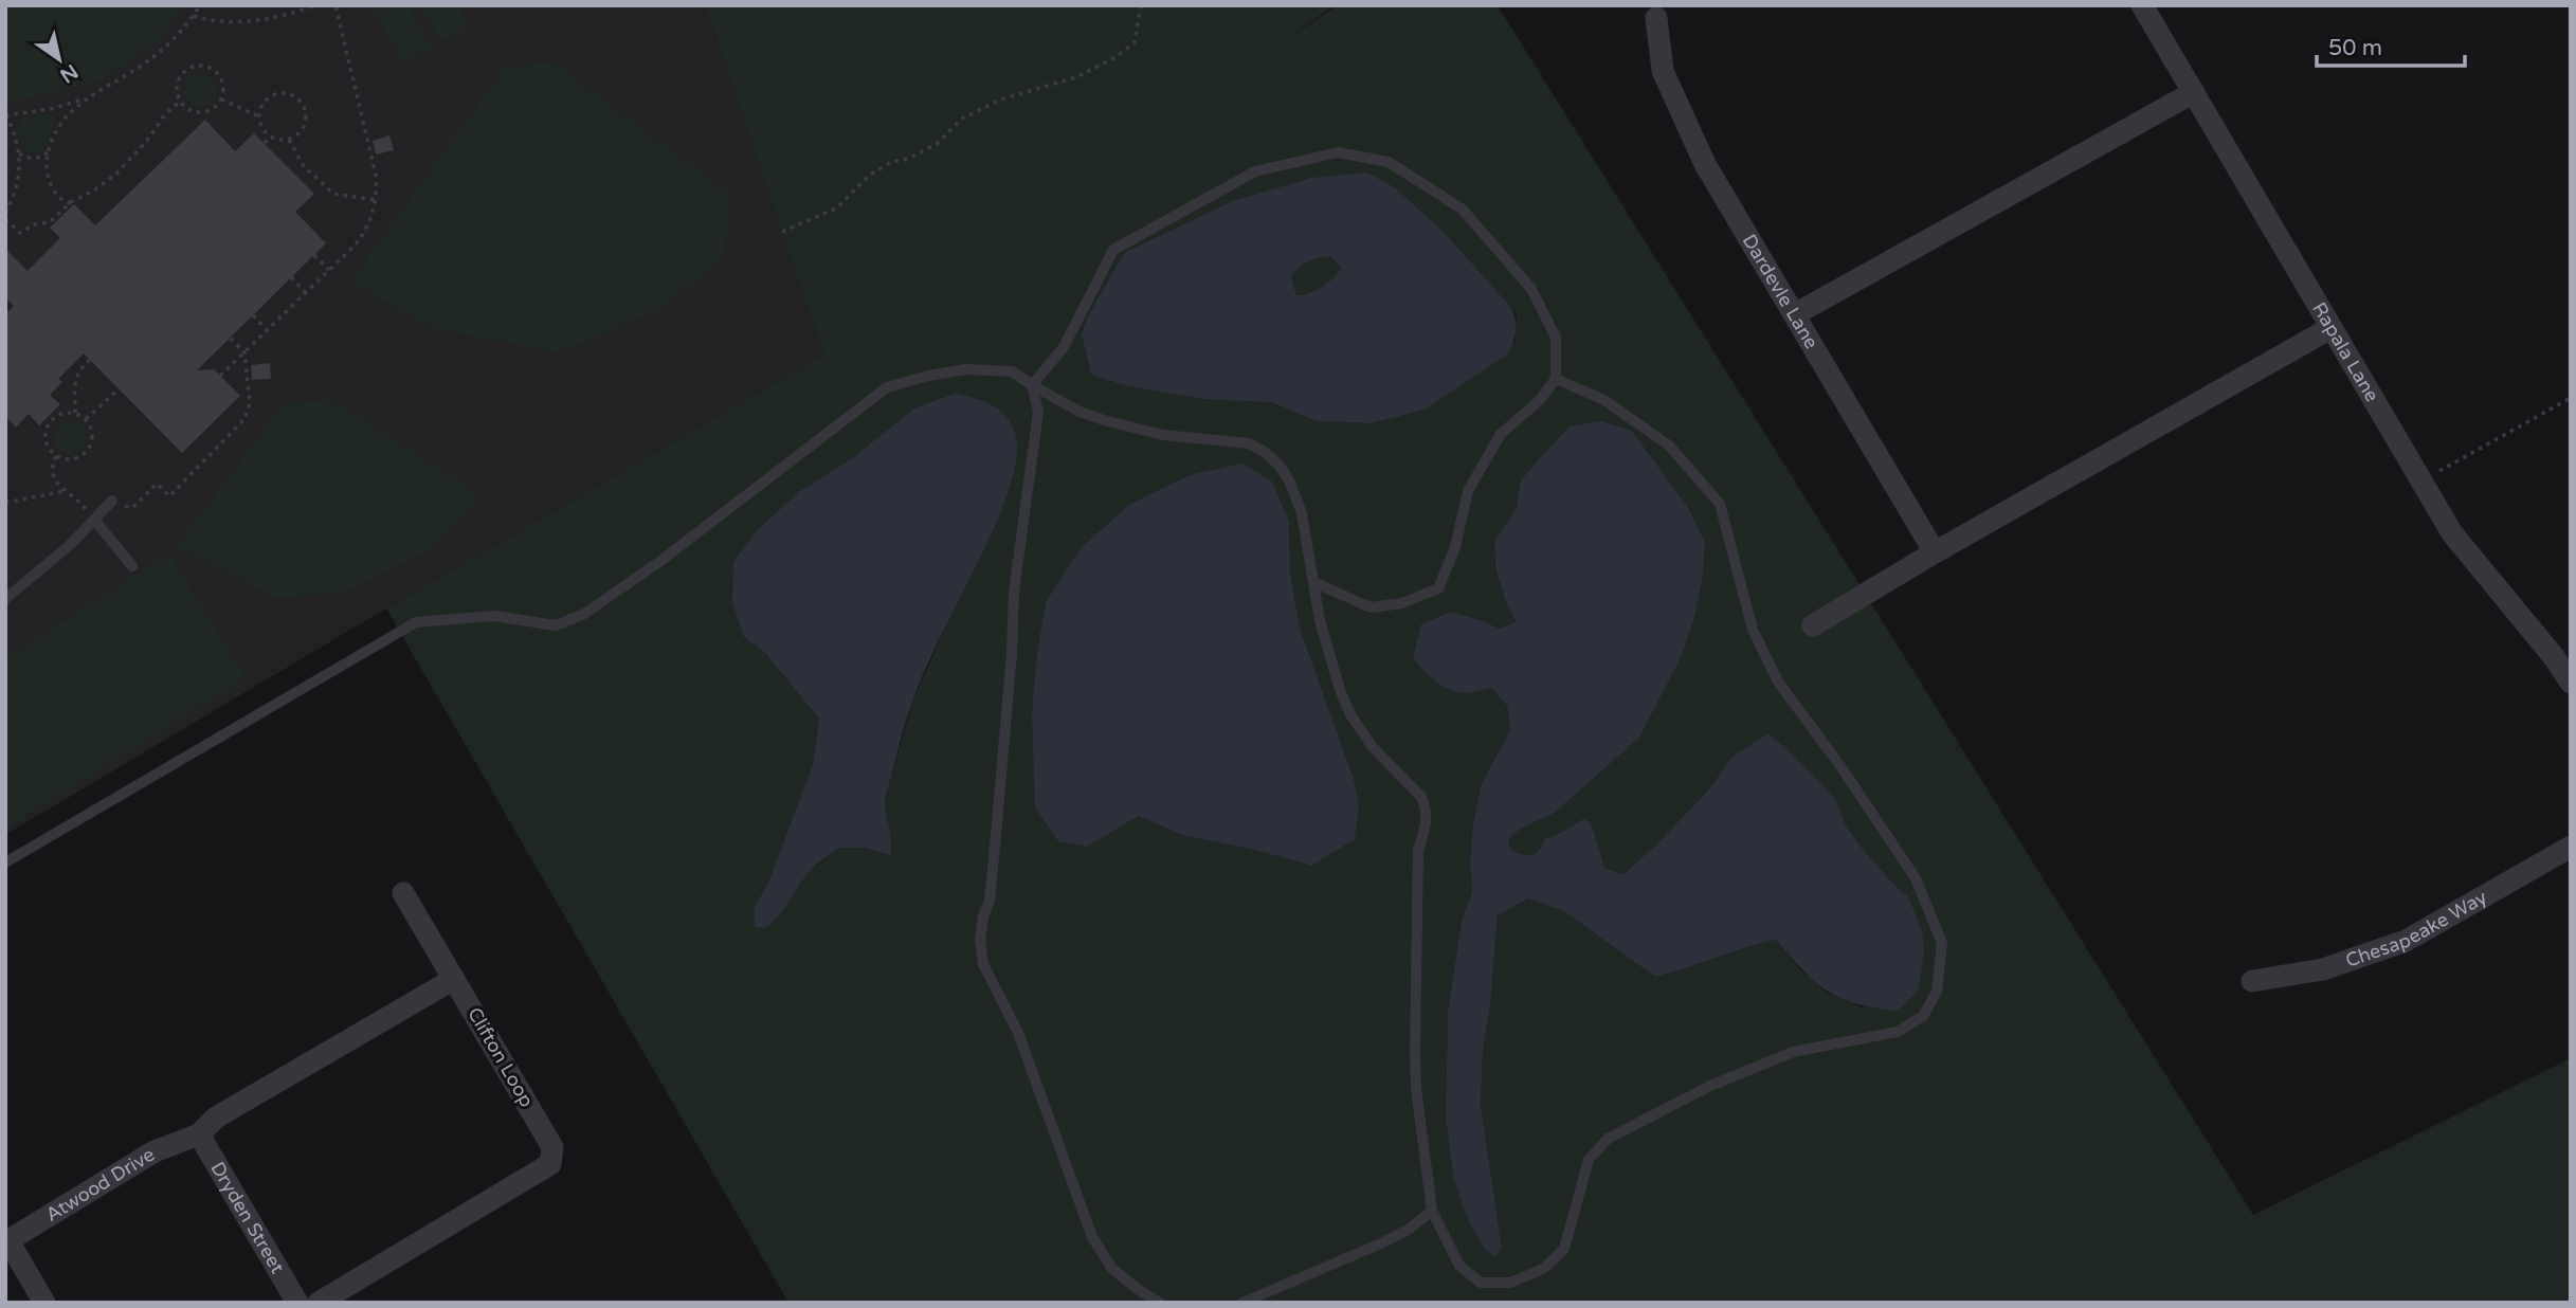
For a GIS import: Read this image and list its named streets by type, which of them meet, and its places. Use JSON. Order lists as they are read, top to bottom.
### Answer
{
  "streets": {
    "street": [
      "Dardevle Lane",
      "Rapala Lane",
      "Chesapeake Way",
      "Clifton Loop",
      "Atwood Drive",
      "Dryden Street"
    ]
  },
  "crossings": [
    ["Atwood Drive", "Dryden Street"]
  ],
  "scale_bar": "50 m",
  "north": "bottom right"
}
